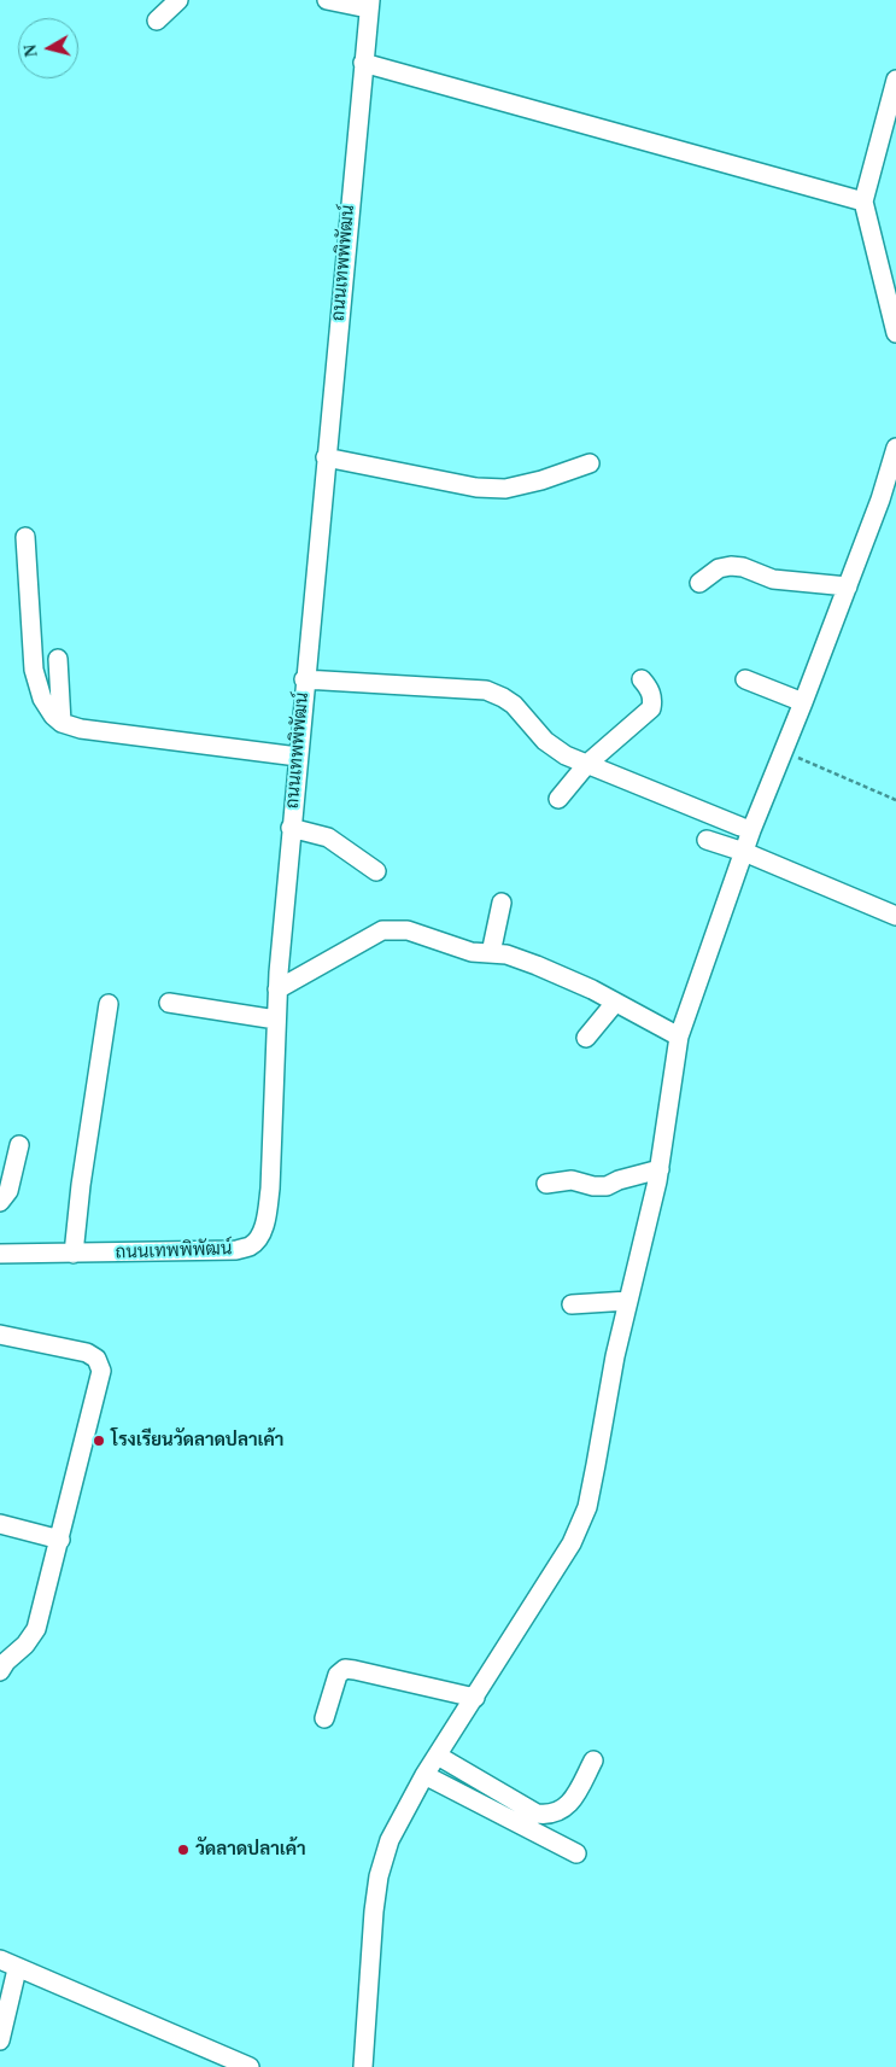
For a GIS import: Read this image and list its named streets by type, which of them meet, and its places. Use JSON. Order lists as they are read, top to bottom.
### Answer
{
  "streets": {
    "street": ["ถนนเทพพิพัฒน์"]
  },
  "places": ["โรงเรียนวัดลาดปลาเค้า", "วัดลาดปลาเค้า"],
  "north": "left"
}
